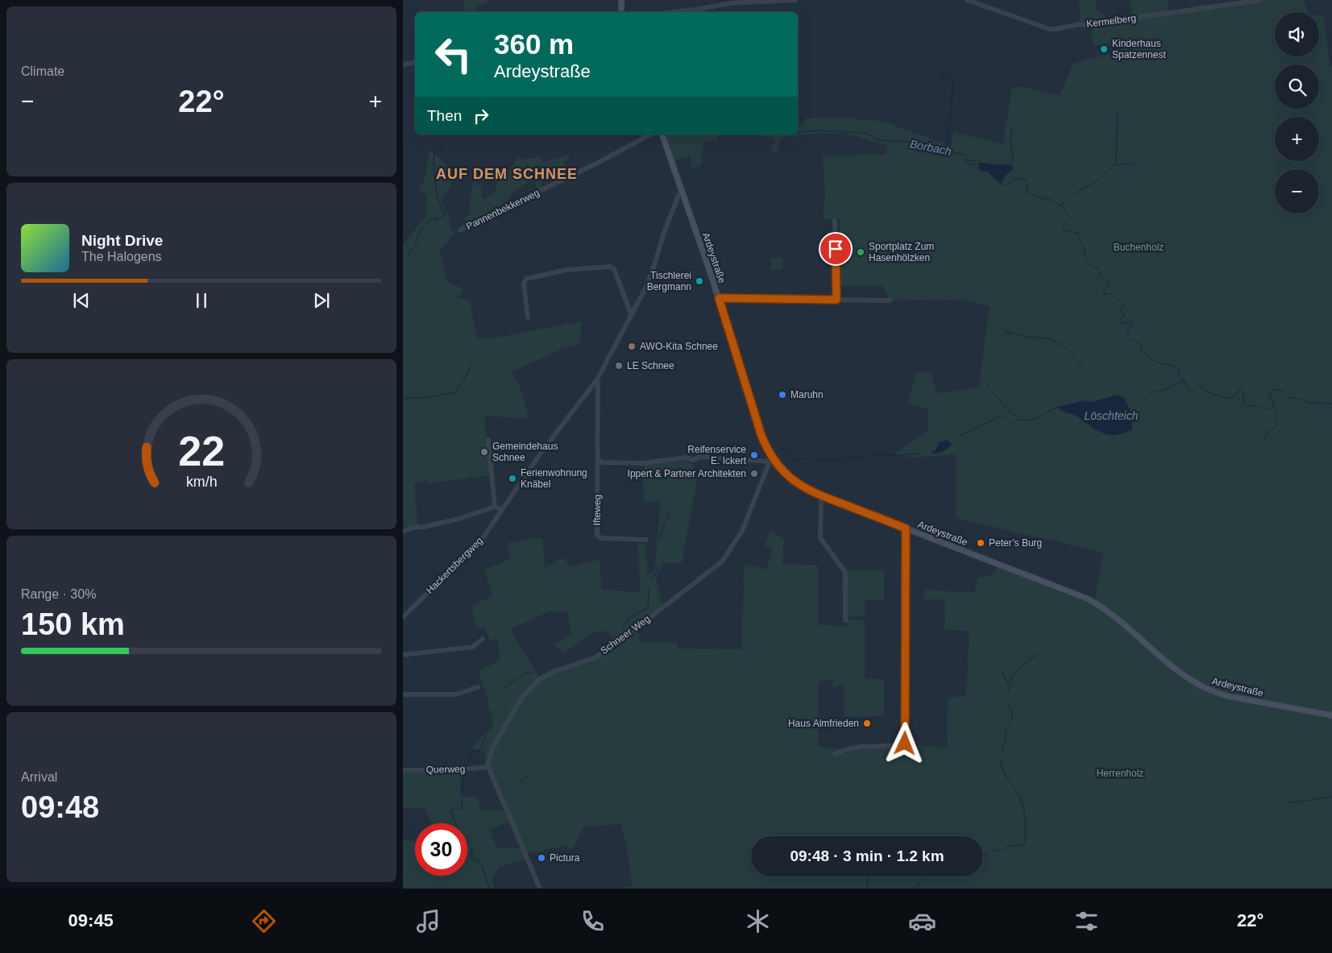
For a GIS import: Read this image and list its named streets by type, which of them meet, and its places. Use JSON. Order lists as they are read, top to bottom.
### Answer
{
  "streets": {
    "main road": ["Ardeystraße"],
    "street": [
      "Kermelberg",
      "Pannenbekkerweg",
      "Ifteweg",
      "Hackertsbergweg",
      "Schneer Weg",
      "Querweg"
    ]
  },
  "crossings": [
    ["Ardeystraße", "Hackertsbergweg"],
    ["Ardeystraße", "Schneer Weg"],
    ["Schneer Weg", "Querweg"]
  ],
  "districts": ["AUF DEM SCHNEE"],
  "water": ["Borbach", "Löschteich"],
  "parks": ["Buchenholz", "Herrenholz"],
  "places": [
    "Kinderhaus Spatzennest",
    "Sportplatz Zum Hasenhölzken",
    "Tischlerei Bergmann",
    "AWO-Kita Schnee",
    "LE Schnee",
    "Maruhn",
    "Gemeindehaus Schnee",
    "Reifenservice E. Ickert",
    "Ippert & Partner Architekten",
    "Ferienwohnung Knäbel",
    "Peter’s Burg",
    "Haus Almfrieden",
    "Pictura"
  ],
  "page": {
    "tile": [
      "Climate",
      ["Range · 30%", "150 km"],
      ["Arrival", "09:48"]
    ],
    "map_buttons": ["+", "−"],
    "turn": ["360 m", "Ardeystraße"],
    "heat": ["−", "22°", "+"],
    "then": "Then",
    "song": ["Night Drive", "The Halogens"],
    "limit": "30",
    "trip": "09:48 · 3 min · 1.2 km",
    "tabs": ["09:45", "22°"],
    "gauge": ["22", "km/h"]
  }
}
